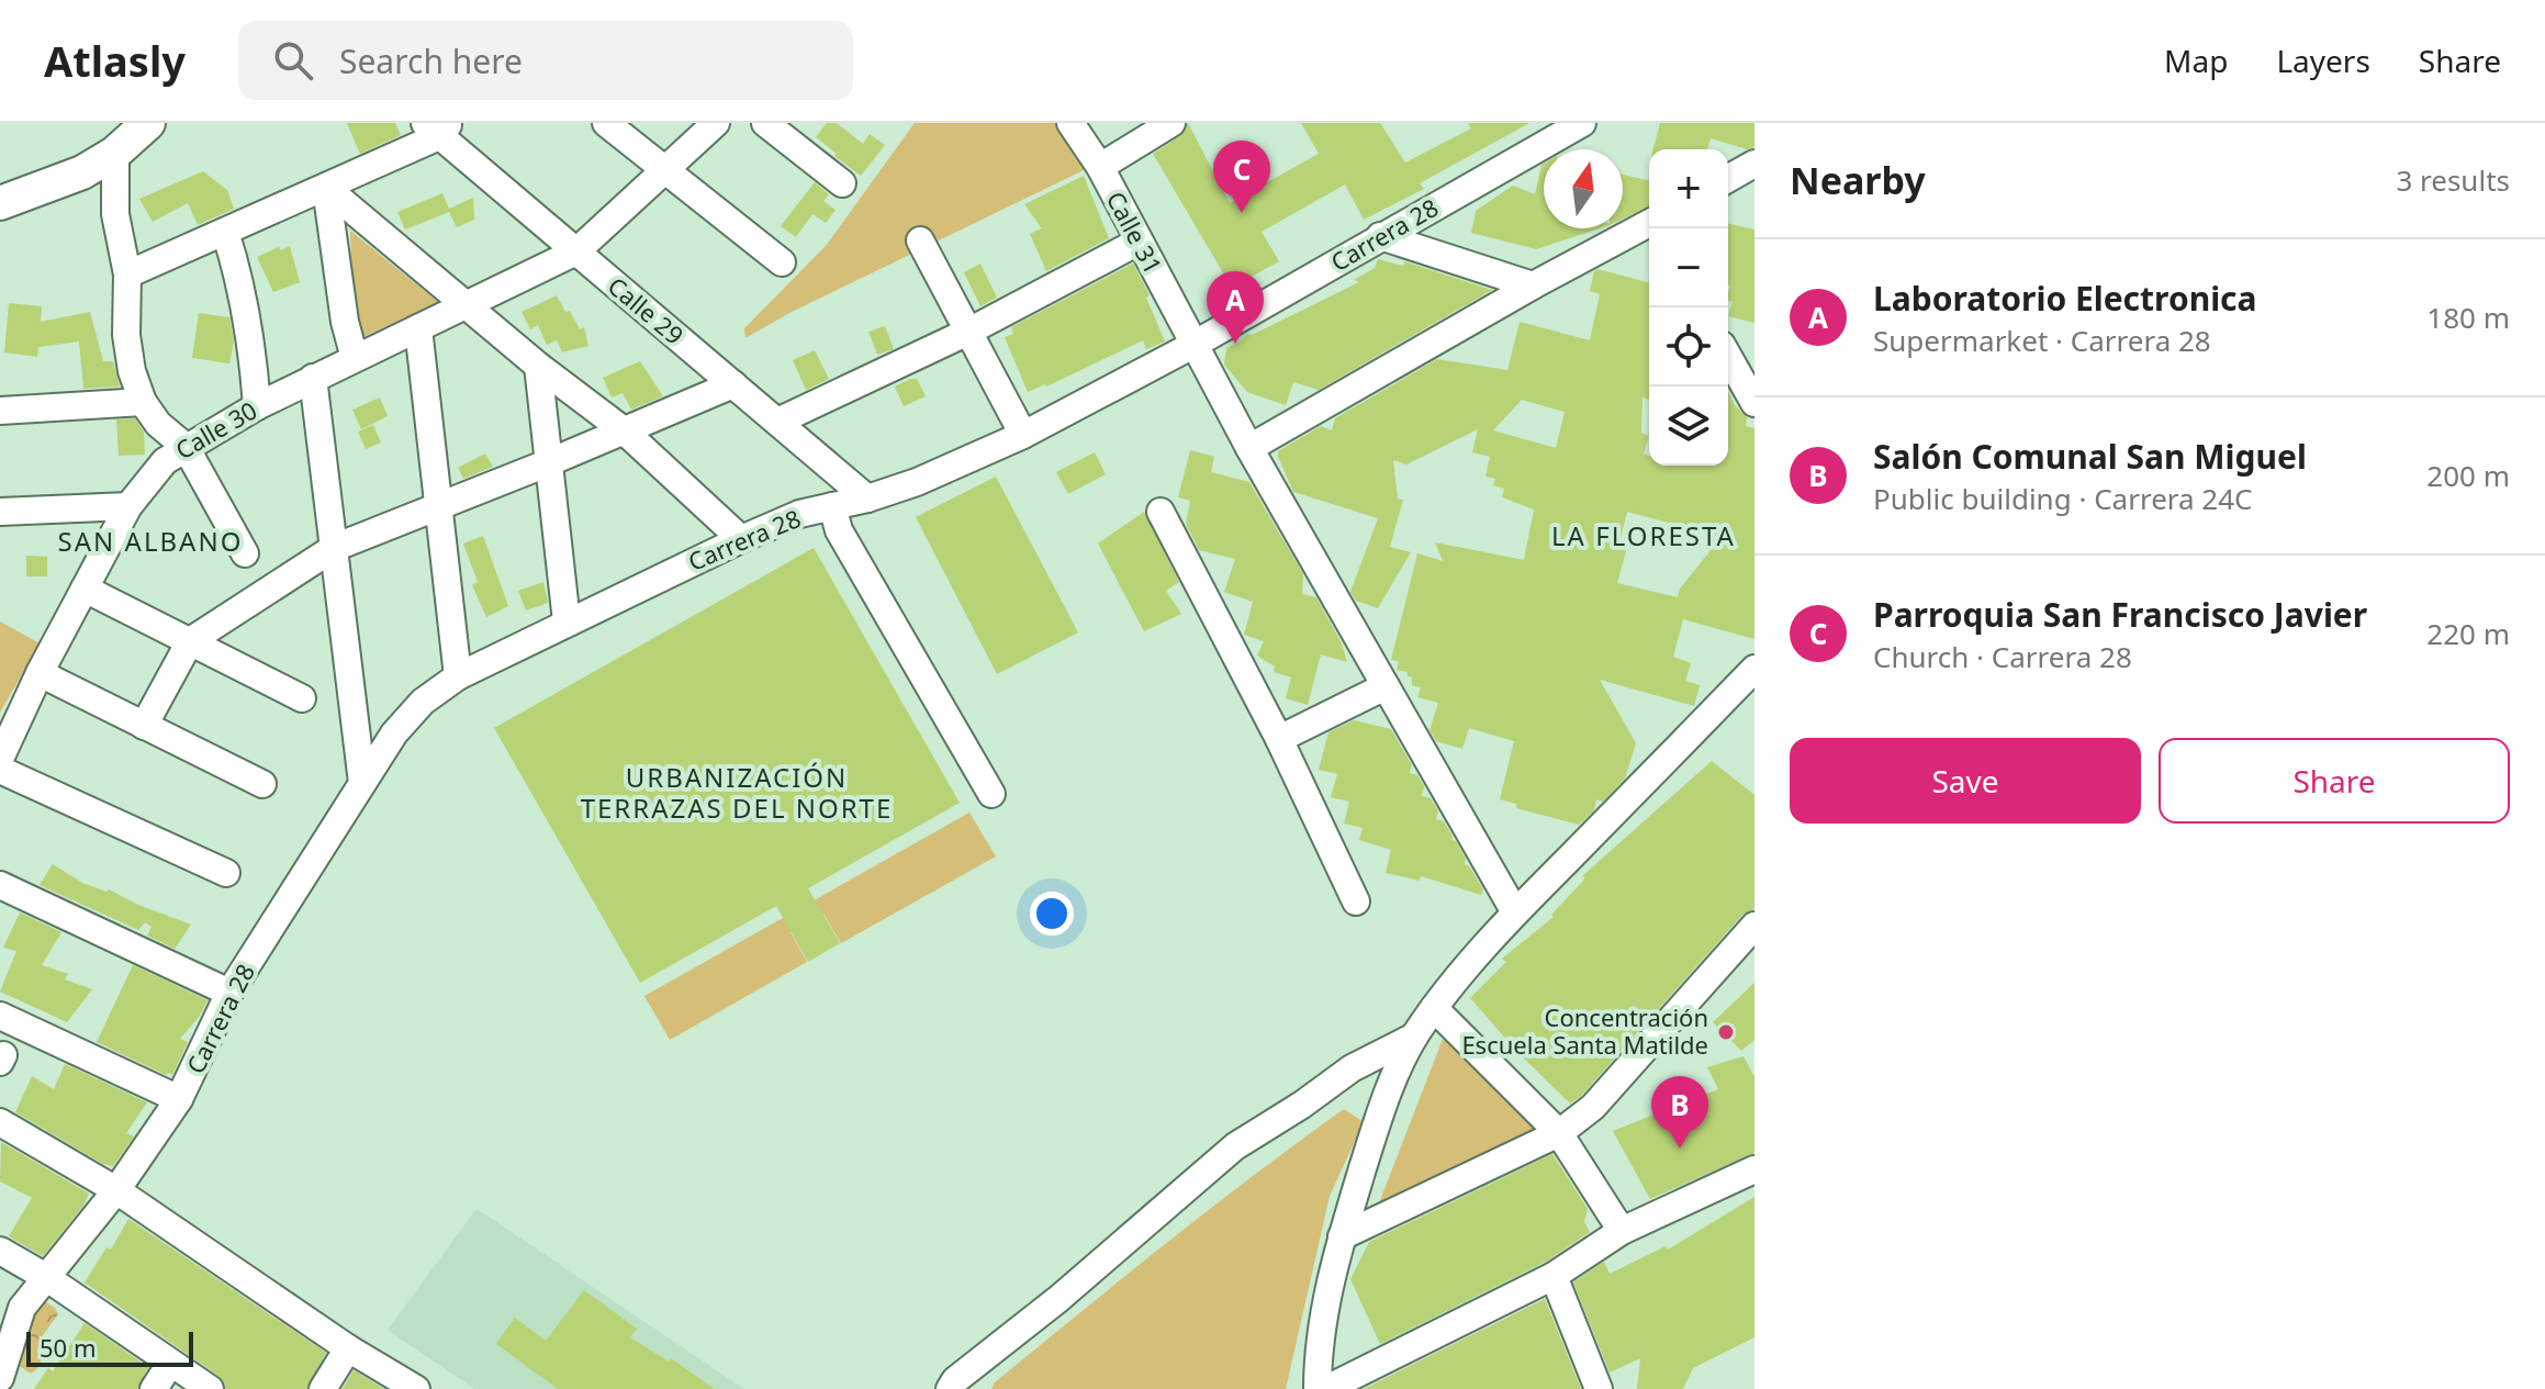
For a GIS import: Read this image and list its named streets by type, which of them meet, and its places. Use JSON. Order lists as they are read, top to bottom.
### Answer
{
  "streets": {
    "street": [
      "Calle 31",
      "Carrera 28",
      "Calle 29",
      "Calle 30"
    ]
  },
  "crossings": [
    ["Calle 31", "Carrera 28"],
    ["Carrera 28", "Calle 29"],
    ["Calle 29", "Calle 30"]
  ],
  "districts": ["LA FLORESTA", "SAN ALBANO", "URBANIZACIÓN TERRAZAS DEL NORTE"],
  "places": ["Concentración Escuela Santa Matilde"],
  "scale_bar": "50 m",
  "north": "top",
  "page": {
    "header": "Atlasly",
    "search": "Search here",
    "nav": ["Map", "Layers", "Share"],
    "heading": ["Nearby", "3 results"],
    "pins": ["C", "A", "B"],
    "map_buttons": ["+", "−"],
    "list": [
      {
        "mark": "A",
        "name": "Laboratorio Electronica",
        "note": "Supermarket · Carrera 28",
        "value": "180 m"
      },
      {
        "mark": "B",
        "name": "Salón Comunal San Miguel",
        "note": "Public building · Carrera 24C",
        "value": "200 m"
      },
      {
        "mark": "C",
        "name": "Parroquia San Francisco Javier",
        "note": "Church · Carrera 28",
        "value": "220 m"
      }
    ],
    "buttons": ["Save", "Share"],
    "scale": "50 m"
  }
}
